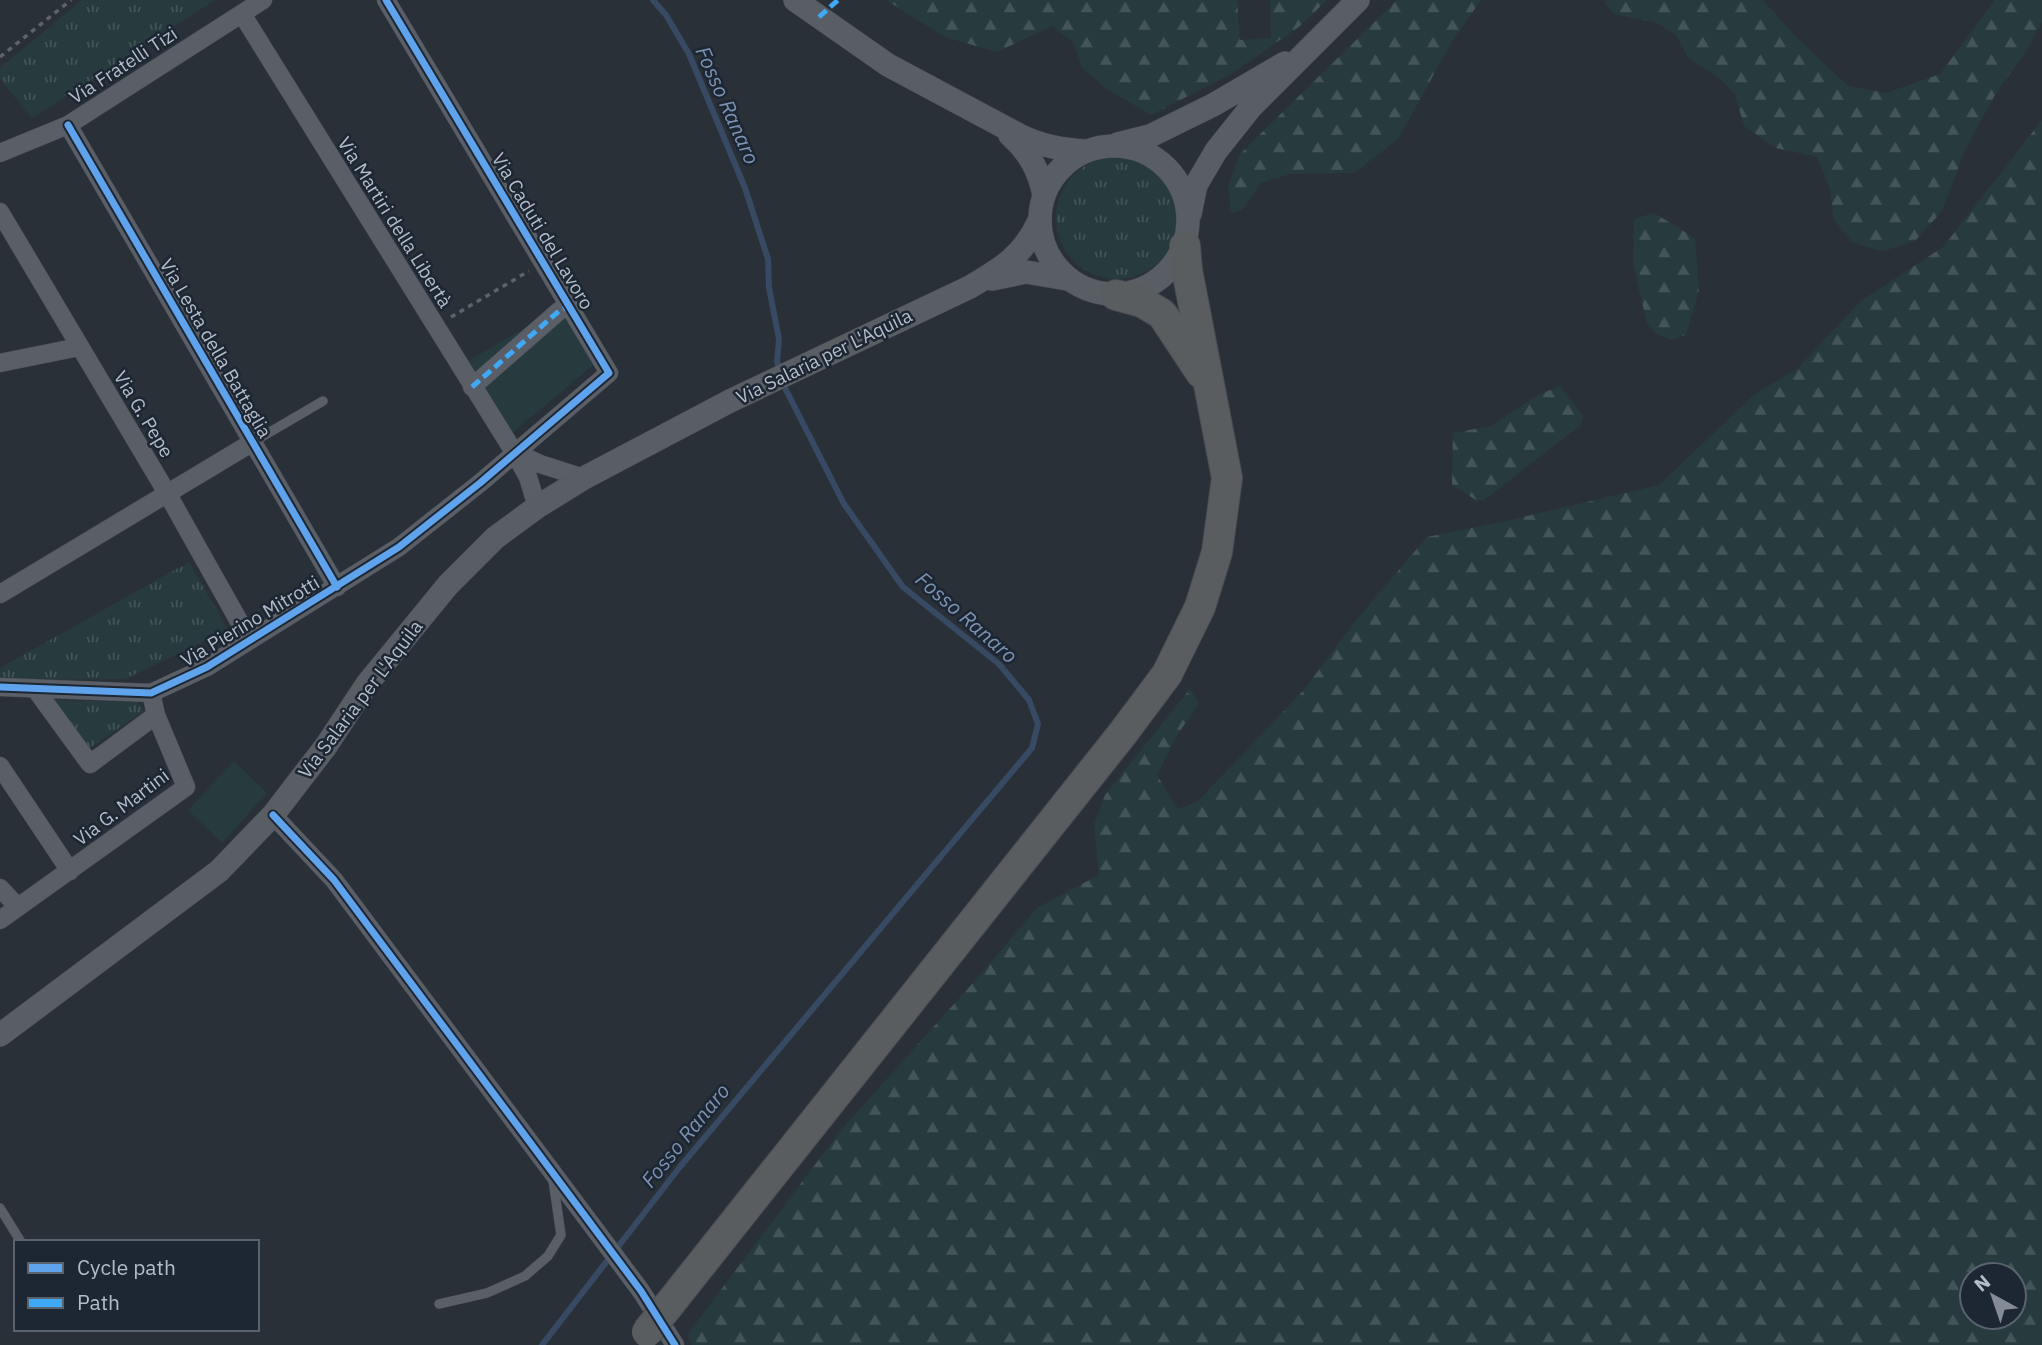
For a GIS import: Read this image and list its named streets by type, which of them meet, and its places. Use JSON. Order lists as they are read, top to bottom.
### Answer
{
  "streets": {
    "main road": ["Via Salaria per L'Aquila"],
    "street": [
      "Via Fratelli Tizi",
      "Via Martiri della Libertà",
      "Via Caduti del Lavoro",
      "Via Lesta della Battaglia",
      "Via G. Pepe",
      "Via Pierino Mitrotti",
      "Via G. Martini"
    ]
  },
  "crossings": [
    ["Via Fratelli Tizi", "Via Martiri della Libertà"],
    ["Via Fratelli Tizi", "Via Lesta della Battaglia"],
    ["Via Martiri della Libertà", "Via Caduti del Lavoro"],
    ["Via Martiri della Libertà", "Via Pierino Mitrotti"],
    ["Via Caduti del Lavoro", "Via Pierino Mitrotti"],
    ["Via Lesta della Battaglia", "Via Pierino Mitrotti"],
    ["Via G. Pepe", "Via Pierino Mitrotti"],
    ["Via Pierino Mitrotti", "Via G. Martini"]
  ],
  "water": ["Fosso Ranaro"],
  "legend": ["Cycle path", "Path"],
  "north": "top left"
}
